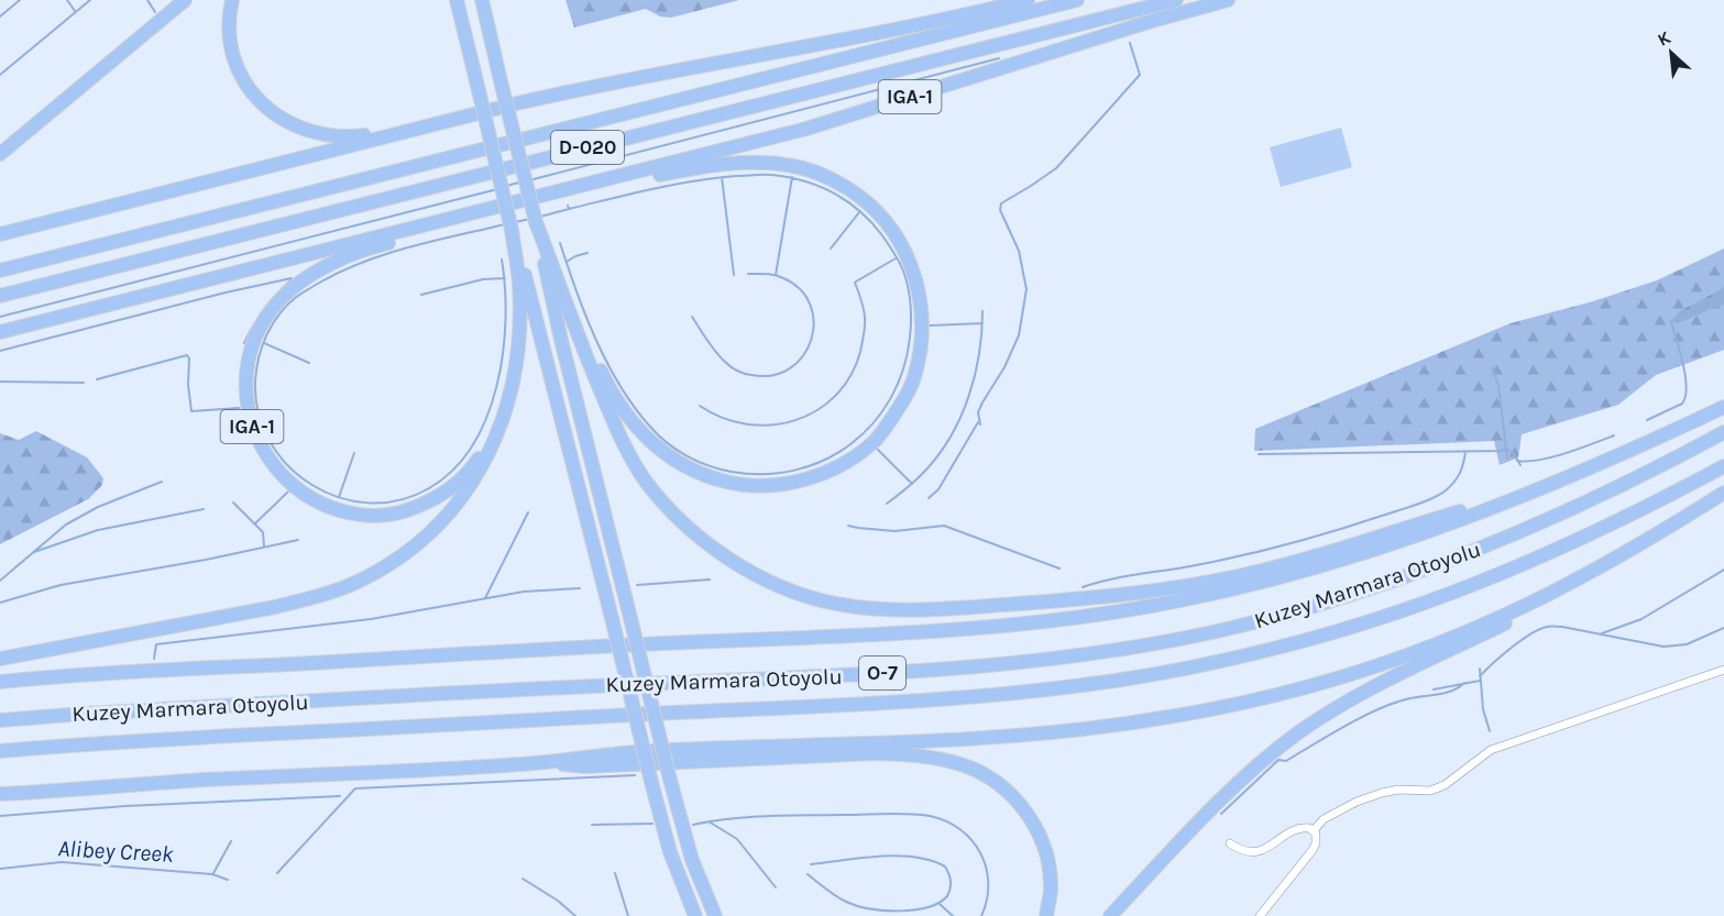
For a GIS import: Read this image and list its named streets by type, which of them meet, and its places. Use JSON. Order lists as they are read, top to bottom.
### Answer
{
  "streets": {
    "highway": [
      "IGA-1",
      "D-020",
      "Kuzey Marmara Otoyolu",
      "O-7"
    ]
  },
  "water": ["Alibey Creek"],
  "north": "top left"
}
